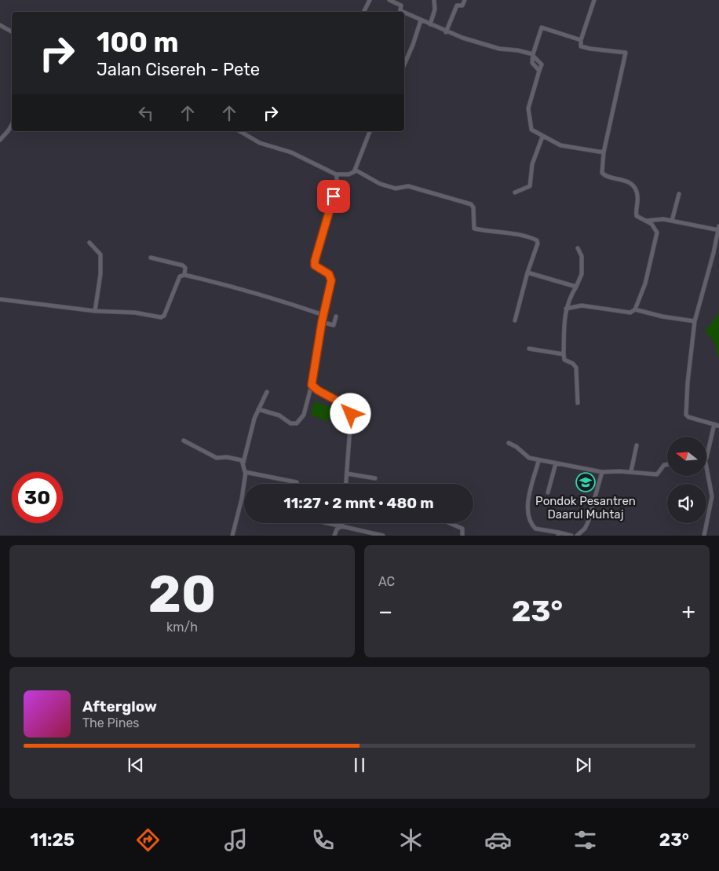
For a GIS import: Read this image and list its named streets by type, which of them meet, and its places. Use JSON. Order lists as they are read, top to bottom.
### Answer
{
  "places": {
    "school or university": ["Pondok Pesantren Daarul Muhtaj"]
  },
  "north": "left",
  "page": {
    "turn": ["100 m", "Jalan Cisereh - Pete"],
    "limit": "30",
    "trip": "11:27 · 2 mnt · 480 m",
    "tile": [
      ["20", "km/h"],
      "AC"
    ],
    "heat": ["−", "23°", "+"],
    "song": ["Afterglow", "The Pines"],
    "tabs": ["11:25", "23°"]
  }
}
